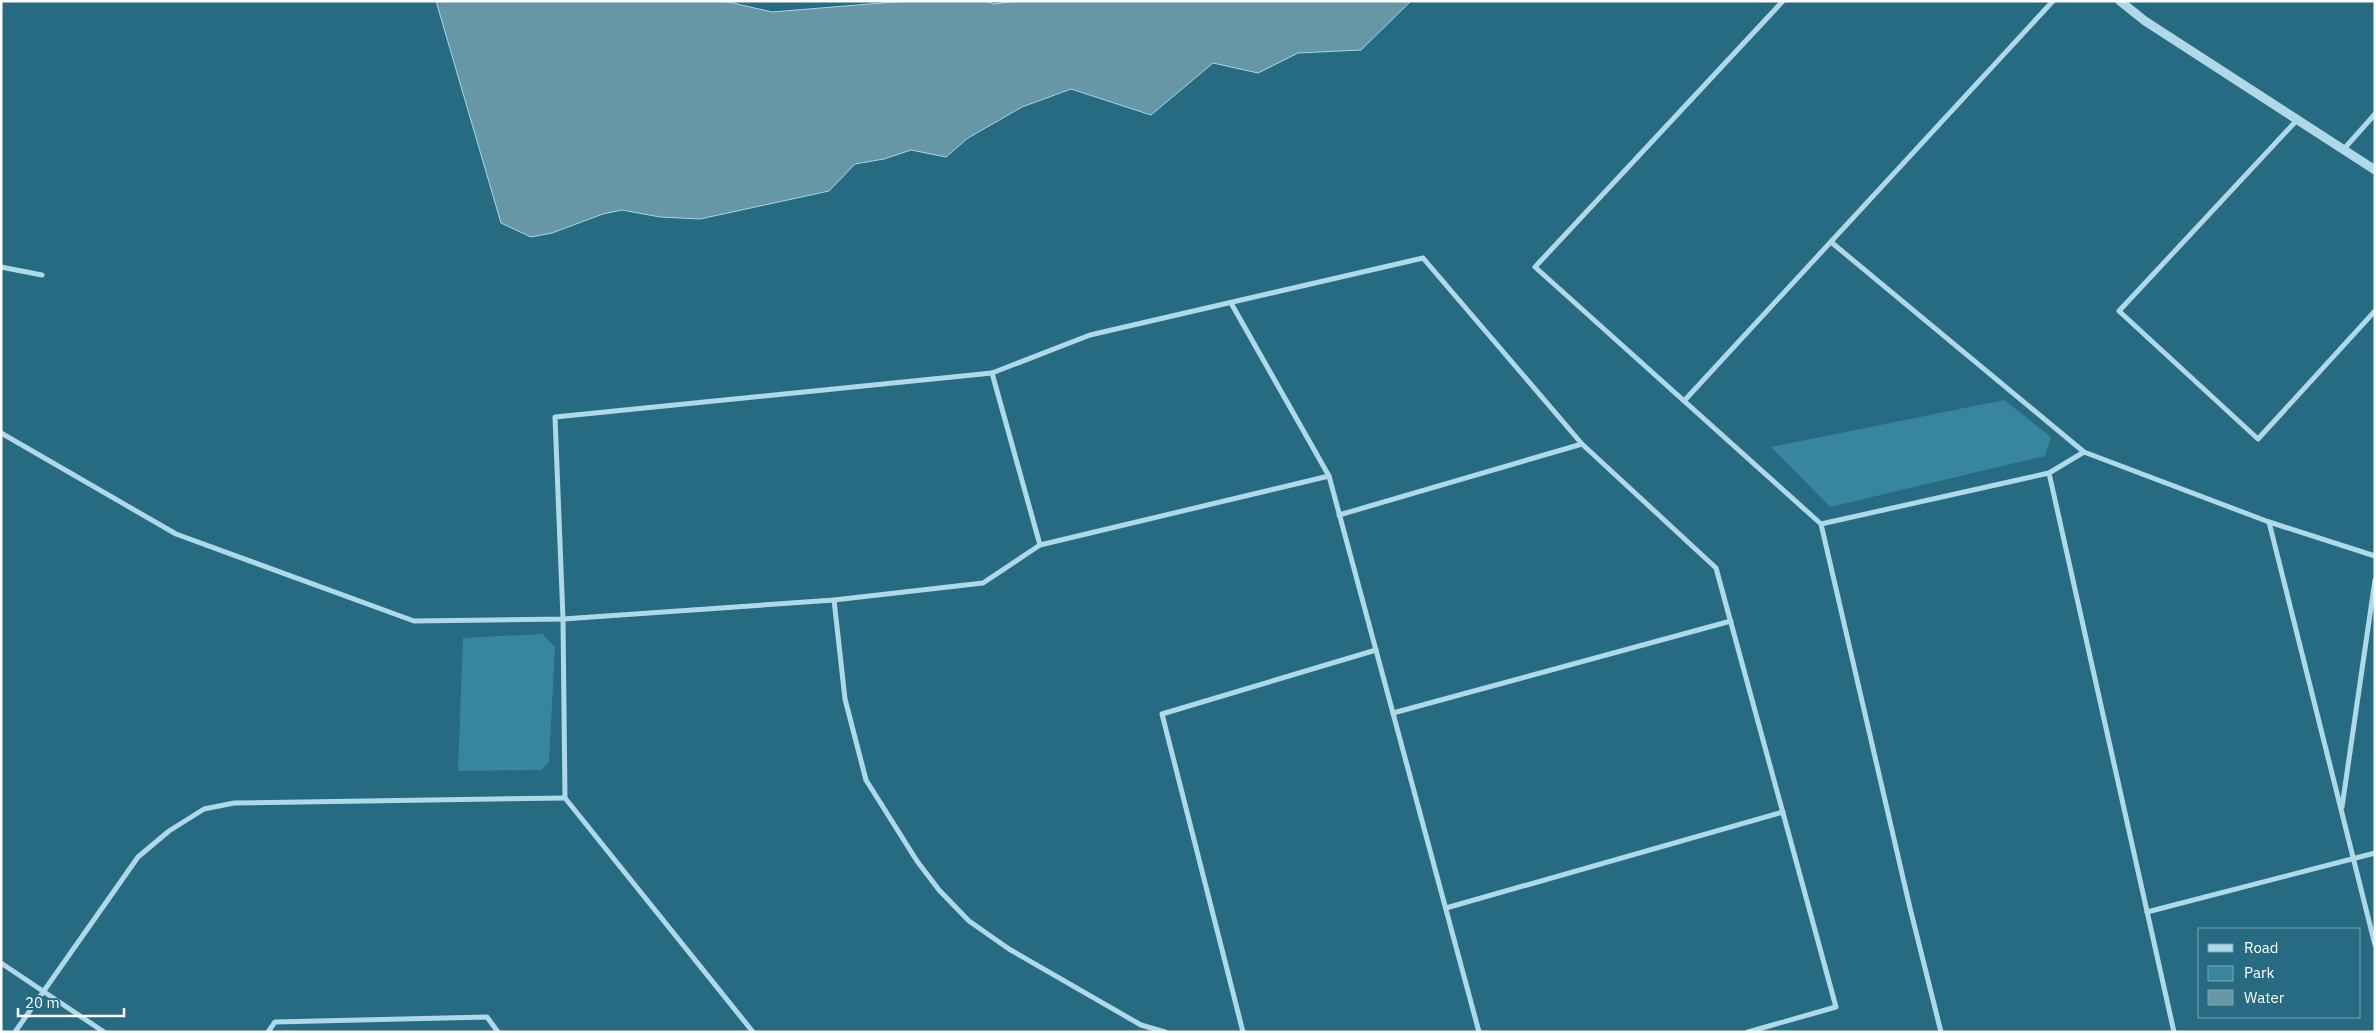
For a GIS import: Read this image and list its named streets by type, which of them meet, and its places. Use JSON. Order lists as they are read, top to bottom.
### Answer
{
  "legend": ["Road", "Park", "Water"],
  "scale_bar": "20 m"
}
